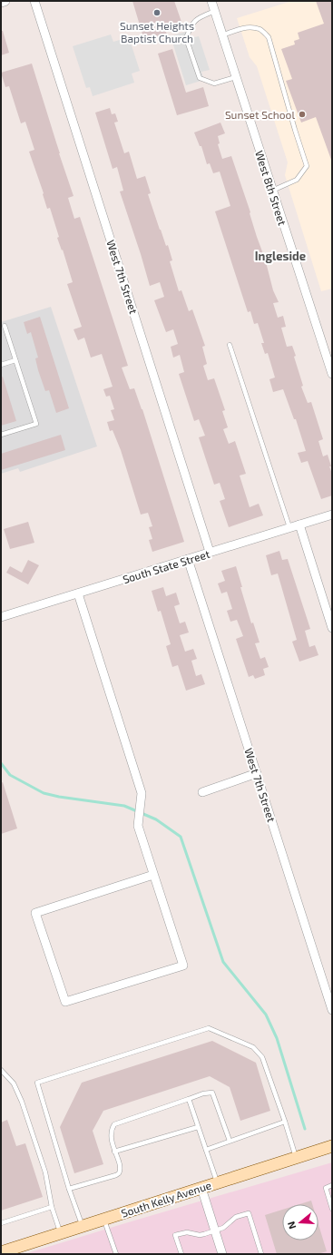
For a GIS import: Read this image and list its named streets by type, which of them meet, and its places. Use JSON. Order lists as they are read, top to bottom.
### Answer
{
  "streets": {
    "main road": ["South Kelly Avenue"],
    "street": ["West 8th Street", "West 7th Street", "South State Street"]
  },
  "crossings": [
    ["West 7th Street", "South State Street"]
  ],
  "districts": ["Ingleside"],
  "places": ["Sunset Heights Baptist Church", "Sunset School"],
  "north": "left"
}
